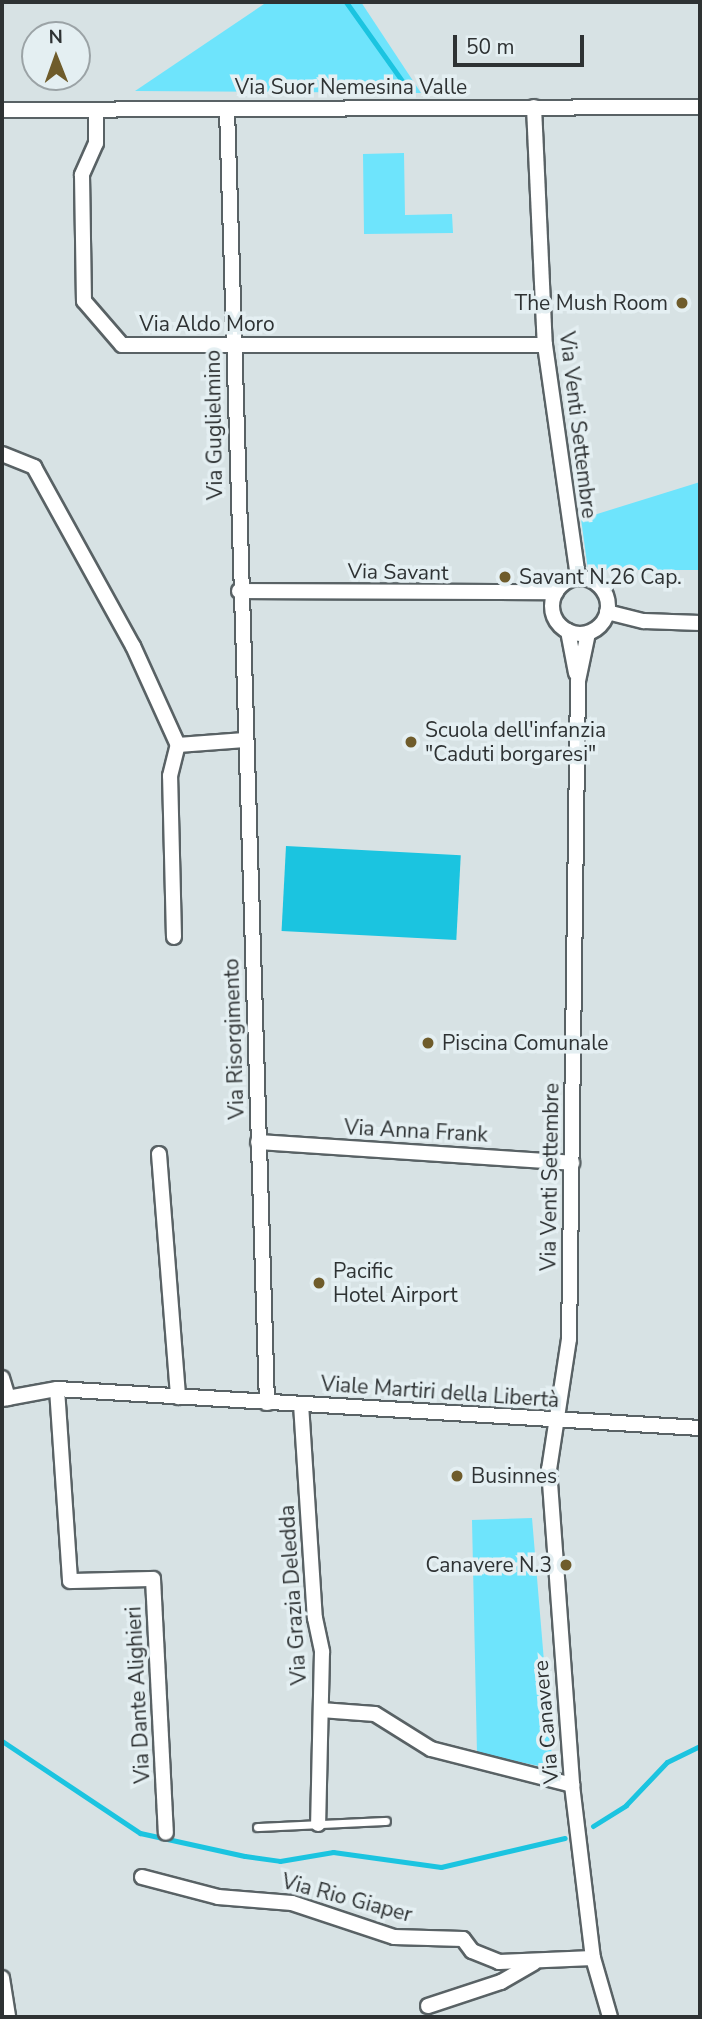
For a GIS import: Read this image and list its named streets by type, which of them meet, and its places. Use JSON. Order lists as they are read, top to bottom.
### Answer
{
  "streets": {
    "street": [
      "Via Suor Nemesina Valle",
      "Via Aldo Moro",
      "Via Guglielmino",
      "Via Venti Settembre",
      "Via Savant",
      "Via Risorgimento",
      "Via Anna Frank",
      "Viale Martiri della Libertà",
      "Via Grazia Deledda",
      "Via Dante Alighieri",
      "Via Canavere",
      "Via Rio Giaper"
    ]
  },
  "crossings": [
    ["Via Suor Nemesina Valle", "Via Aldo Moro"],
    ["Via Suor Nemesina Valle", "Via Guglielmino"],
    ["Via Suor Nemesina Valle", "Via Venti Settembre"],
    ["Via Aldo Moro", "Via Guglielmino"],
    ["Via Aldo Moro", "Via Venti Settembre"],
    ["Via Guglielmino", "Via Savant"],
    ["Via Guglielmino", "Via Risorgimento"],
    ["Via Venti Settembre", "Via Savant"],
    ["Via Venti Settembre", "Via Anna Frank"],
    ["Via Venti Settembre", "Viale Martiri della Libertà"],
    ["Via Venti Settembre", "Via Canavere"],
    ["Via Risorgimento", "Via Anna Frank"],
    ["Via Risorgimento", "Viale Martiri della Libertà"],
    ["Viale Martiri della Libertà", "Via Grazia Deledda"],
    ["Viale Martiri della Libertà", "Via Dante Alighieri"],
    ["Viale Martiri della Libertà", "Via Canavere"],
    ["Via Canavere", "Via Rio Giaper"]
  ],
  "places": [
    "The Mush Room",
    "Savant N.26 Cap.",
    "Scuola dell'infanzia \"Caduti borgaresi\"",
    "Piscina Comunale",
    "Pacific Hotel Airport",
    "Businnes",
    "Canavere N.3"
  ],
  "scale_bar": "50 m",
  "north": "top"
}
